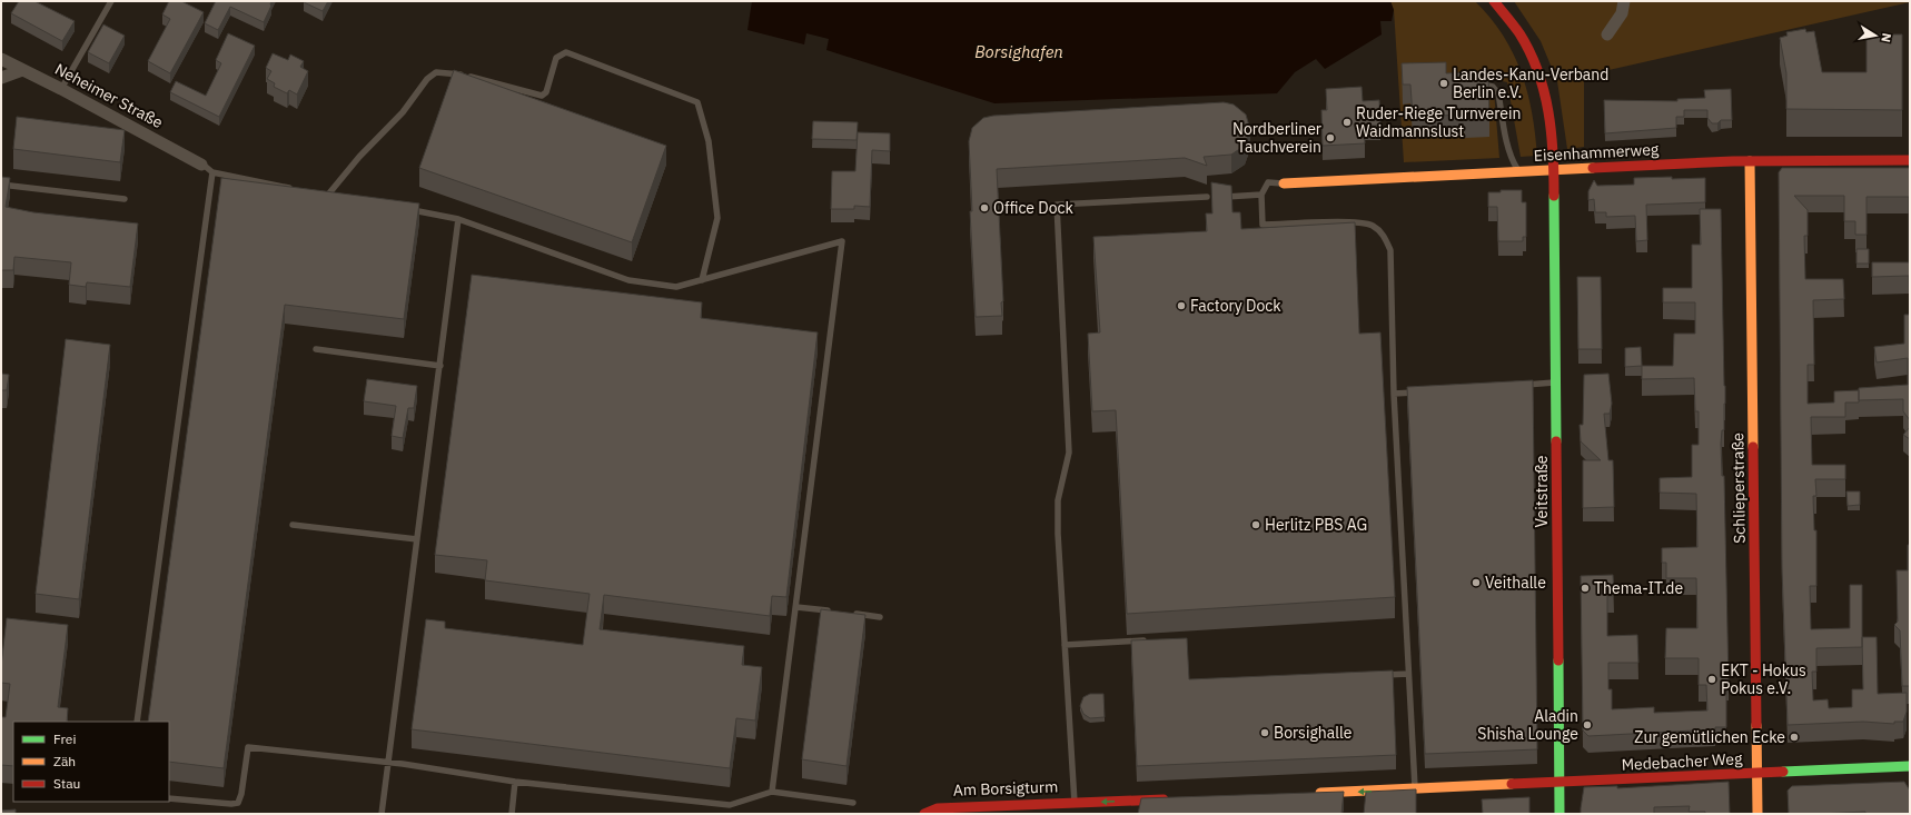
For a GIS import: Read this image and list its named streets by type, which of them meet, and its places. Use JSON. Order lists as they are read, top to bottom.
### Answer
{
  "streets": {
    "street": [
      "Neheimer Straße",
      "Eisenhammerweg",
      "Schlieperstraße",
      "Veitstraße",
      "Medebacher Weg",
      "Am Borsigturm"
    ]
  },
  "crossings": [
    ["Eisenhammerweg", "Schlieperstraße"],
    ["Eisenhammerweg", "Veitstraße"],
    ["Schlieperstraße", "Medebacher Weg"],
    ["Veitstraße", "Medebacher Weg"]
  ],
  "water": ["Borsighafen"],
  "places": [
    "Landes-Kanu-Verband Berlin e.V.",
    "Ruder-Riege Turnverein Waidmannslust",
    "Nordberliner Tauchverein",
    "Office Dock",
    "Factory Dock",
    "Herlitz PBS AG",
    "Veithalle",
    "Thema-IT.de",
    "EKT - Hokus Pokus e.V.",
    "Aladin Shisha Lounge",
    "Borsighalle",
    "Zur gemütlichen Ecke"
  ],
  "legend": ["Frei", "Zäh", "Stau"],
  "north": "right"
}
